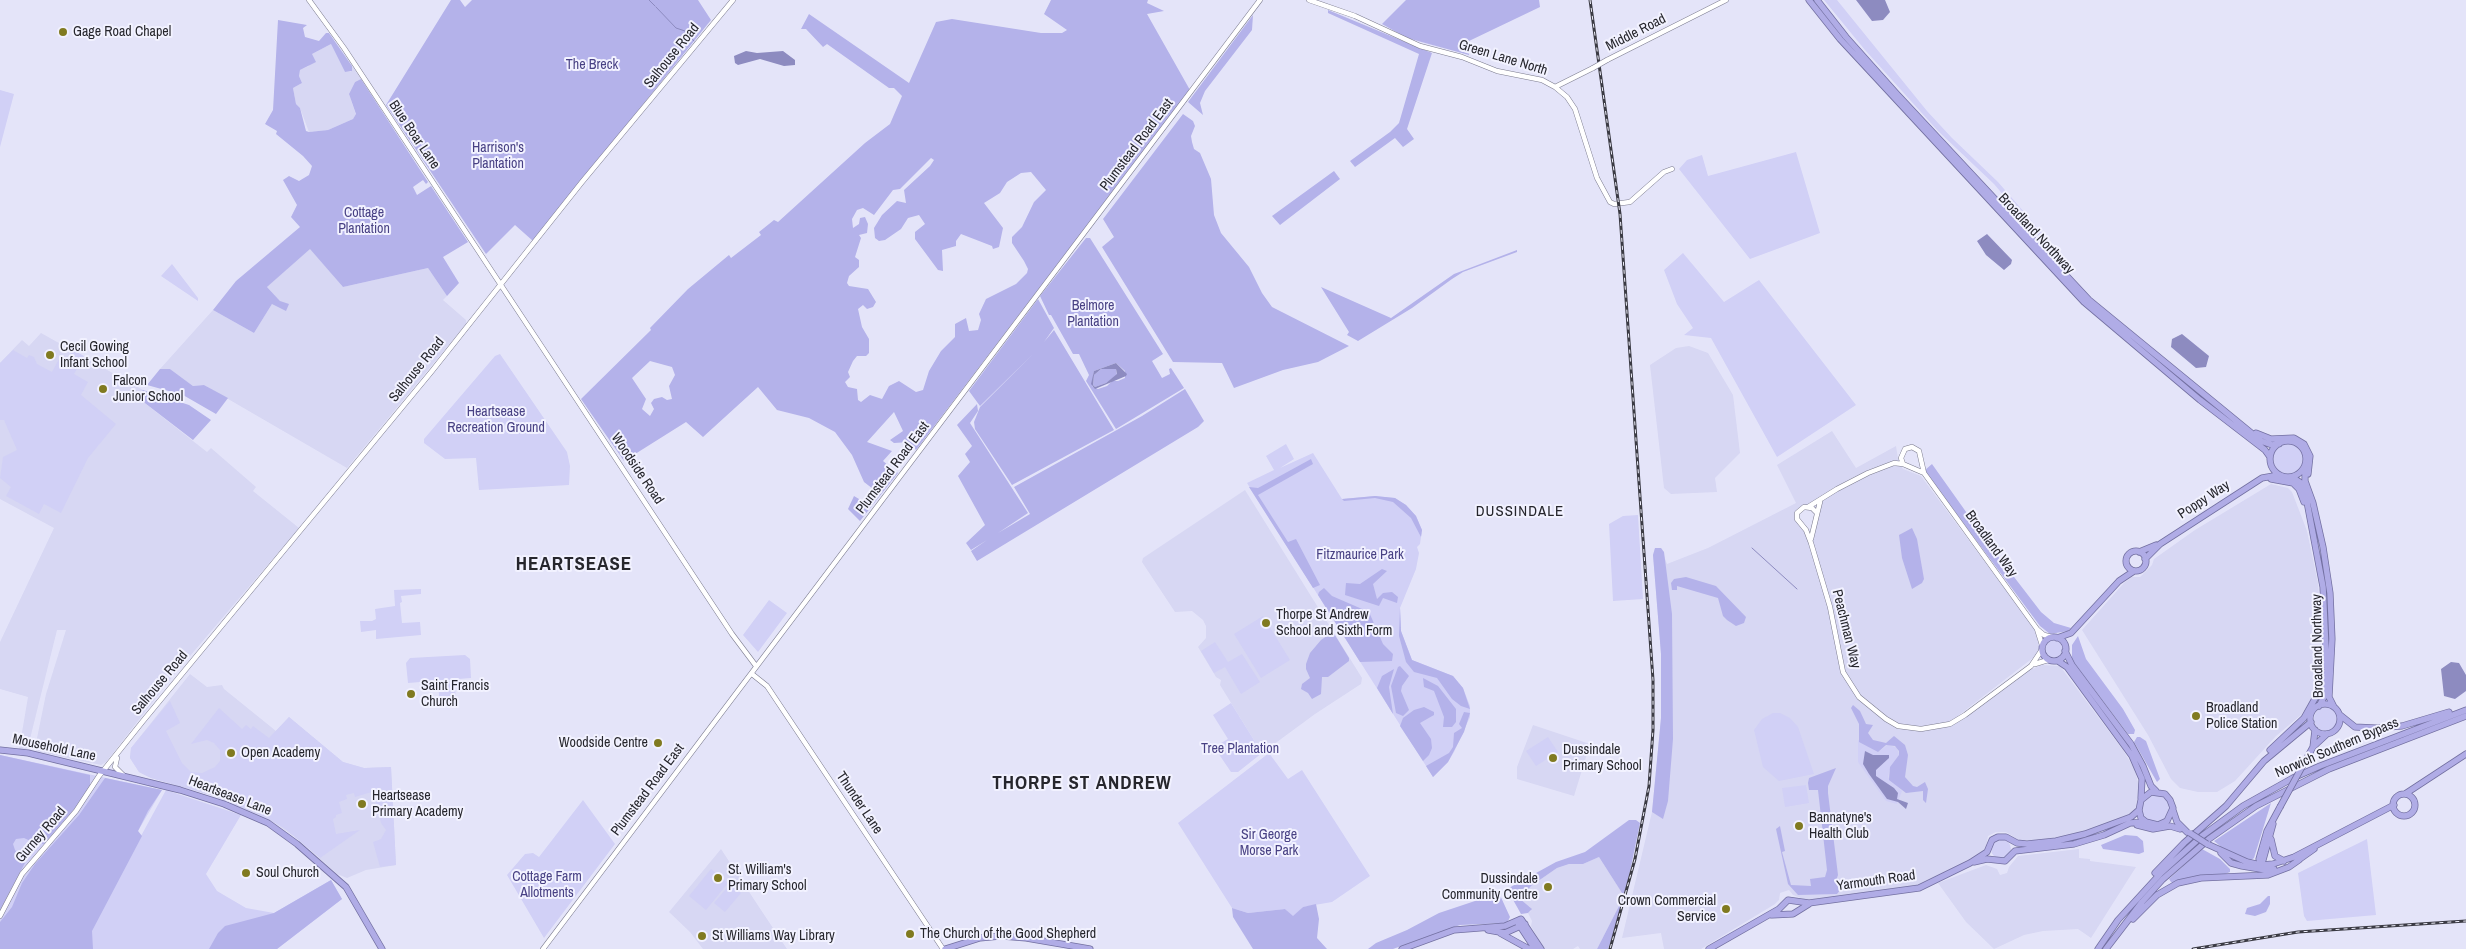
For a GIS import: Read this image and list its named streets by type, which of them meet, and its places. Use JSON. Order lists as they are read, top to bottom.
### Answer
{
  "streets": {
    "highway": [
      "Broadland Northway",
      "Poppy Way",
      "Mousehold Lane",
      "Norwich Southern Bypass",
      "Heartsease Lane",
      "Yarmouth Road"
    ],
    "street": [
      "Middle Road",
      "Salhouse Road",
      "Green Lane North",
      "Blue Boar Lane",
      "Plumstead Road East",
      "Woodside Road",
      "Broadland Way",
      "Peachman Way",
      "Thunder Lane",
      "Gurney Road"
    ]
  },
  "crossings": [
    ["Middle Road", "Green Lane North"],
    ["Salhouse Road", "Blue Boar Lane"],
    ["Salhouse Road", "Woodside Road"],
    ["Salhouse Road", "Mousehold Lane"],
    ["Salhouse Road", "Heartsease Lane"],
    ["Salhouse Road", "Gurney Road"],
    ["Blue Boar Lane", "Woodside Road"],
    ["Plumstead Road East", "Woodside Road"],
    ["Plumstead Road East", "Thunder Lane"],
    ["Broadland Northway", "Poppy Way"],
    ["Broadland Way", "Peachman Way"],
    ["Mousehold Lane", "Heartsease Lane"],
    ["Mousehold Lane", "Gurney Road"],
    ["Heartsease Lane", "Gurney Road"]
  ],
  "districts": ["DUSSINDALE", "HEARTSEASE", "THORPE ST ANDREW"],
  "parks": [
    "The Breck",
    "Harrison's Plantation",
    "Cottage Plantation",
    "Belmore Plantation",
    "Heartsease Recreation Ground",
    "Fitzmaurice Park",
    "Tree Plantation",
    "Sir George Morse Park",
    "Cottage Farm Allotments"
  ],
  "places": [
    "Gage Road Chapel",
    "Cecil Gowing Infant School",
    "Falcon Junior School",
    "Thorpe St Andrew School and Sixth Form",
    "Saint Francis Church",
    "Broadland Police Station",
    "Woodside Centre",
    "Open Academy",
    "Dussindale Primary School",
    "Heartsease Primary Academy",
    "Bannatyne's Health Club",
    "Soul Church",
    "St. William's Primary School",
    "Dussindale Community Centre",
    "Crown Commercial Service",
    "The Church of the Good Shepherd",
    "St Williams Way Library"
  ]
}
